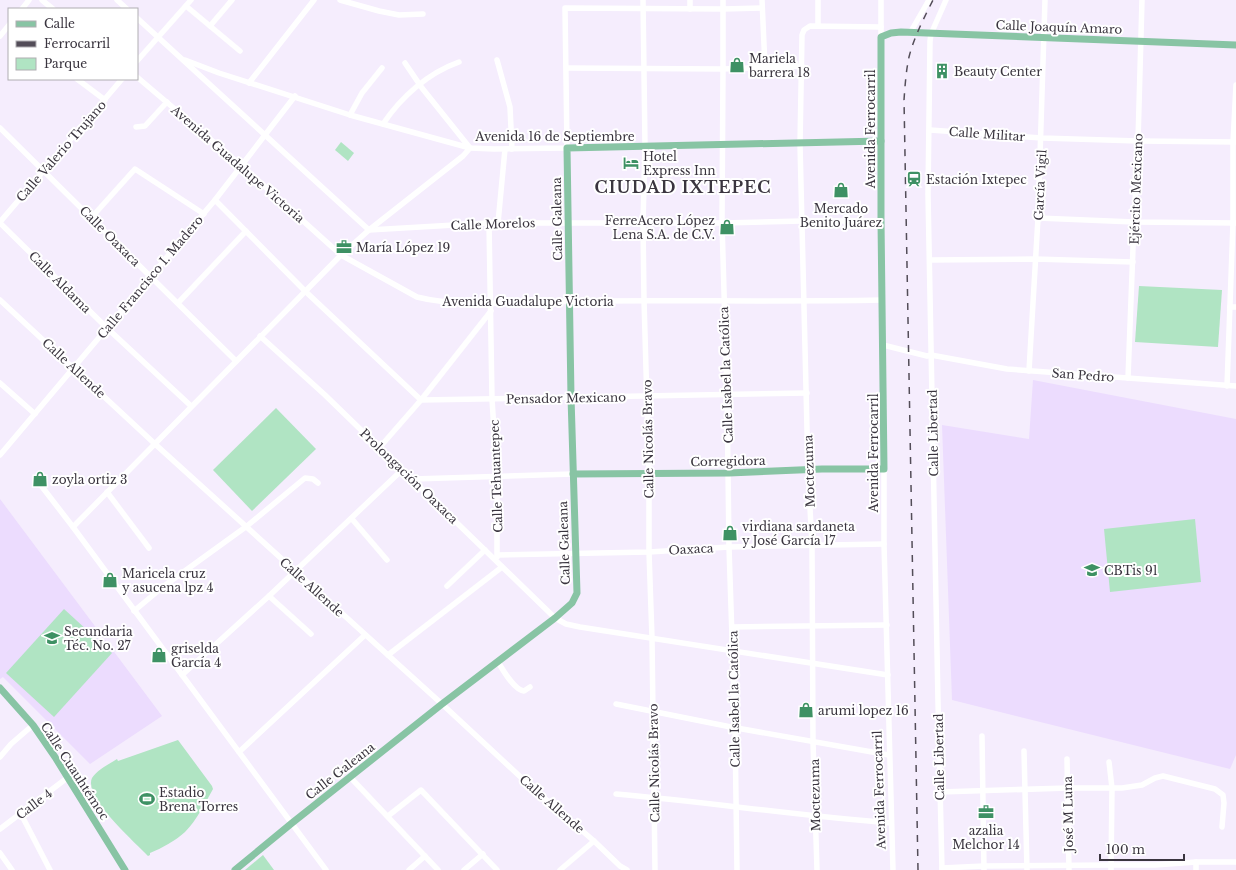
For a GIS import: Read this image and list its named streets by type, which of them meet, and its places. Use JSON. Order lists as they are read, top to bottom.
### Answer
{
  "streets": {
    "main road": [
      "Calle Joaquín Amaro",
      "Avenida Ferrocarril",
      "Avenida 16 de Septiembre",
      "Calle Galeana",
      "Corregidora",
      "Calle Cuauhtémoc"
    ],
    "street": [
      "Calle Militar",
      "Calle Valerio Trujano",
      "Avenida Guadalupe Victoria",
      "García Vigil",
      "Ejército Mexicano",
      "Calle Morelos",
      "Calle Oaxaca",
      "Calle Francisco I. Madero",
      "Calle Aldama",
      "Calle Allende",
      "Calle Isabel la Católica",
      "San Pedro",
      "Pensador Mexicano",
      "Calle Libertad",
      "Calle Nicolás Bravo",
      "Moctezuma",
      "Prolongación Oaxaca",
      "Calle Tehuantepec",
      "Oaxaca",
      "Calle 4",
      "José M Luna"
    ]
  },
  "crossings": [
    ["Calle Joaquín Amaro", "Avenida Ferrocarril"],
    ["Calle Joaquín Amaro", "García Vigil"],
    ["Calle Joaquín Amaro", "Ejército Mexicano"],
    ["Calle Joaquín Amaro", "Calle Libertad"],
    ["Avenida Ferrocarril", "Avenida 16 de Septiembre"],
    ["Avenida Ferrocarril", "Avenida Guadalupe Victoria"],
    ["Avenida Ferrocarril", "Calle Morelos"],
    ["Avenida Ferrocarril", "San Pedro"],
    ["Avenida Ferrocarril", "Corregidora"],
    ["Avenida Ferrocarril", "Oaxaca"],
    ["Calle Militar", "García Vigil"],
    ["Calle Militar", "Ejército Mexicano"],
    ["Calle Militar", "Calle Libertad"],
    ["Avenida 16 de Septiembre", "Calle Galeana"],
    ["Avenida 16 de Septiembre", "Calle Francisco I. Madero"],
    ["Avenida 16 de Septiembre", "Calle Isabel la Católica"],
    ["Avenida 16 de Septiembre", "Calle Nicolás Bravo"],
    ["Avenida 16 de Septiembre", "Moctezuma"],
    ["Calle Valerio Trujano", "Calle Oaxaca"],
    ["Calle Valerio Trujano", "Calle Aldama"],
    ["Avenida Guadalupe Victoria", "Calle Galeana"],
    ["Avenida Guadalupe Victoria", "Calle Francisco I. Madero"],
    ["Avenida Guadalupe Victoria", "Calle Isabel la Católica"],
    ["Avenida Guadalupe Victoria", "Calle Nicolás Bravo"],
    ["Avenida Guadalupe Victoria", "Moctezuma"],
    ["Avenida Guadalupe Victoria", "Calle Tehuantepec"],
    ["García Vigil", "San Pedro"],
    ["Ejército Mexicano", "San Pedro"],
    ["Calle Galeana", "Calle Morelos"],
    ["Calle Galeana", "Calle Allende"],
    ["Calle Galeana", "Pensador Mexicano"],
    ["Calle Galeana", "Corregidora"],
    ["Calle Galeana", "Prolongación Oaxaca"],
    ["Calle Galeana", "Oaxaca"],
    ["Calle Morelos", "Calle Isabel la Católica"],
    ["Calle Morelos", "Calle Nicolás Bravo"],
    ["Calle Morelos", "Moctezuma"],
    ["Calle Morelos", "Calle Tehuantepec"],
    ["Calle Oaxaca", "Calle Francisco I. Madero"],
    ["Calle Francisco I. Madero", "Calle Aldama"],
    ["Calle Francisco I. Madero", "Calle Allende"],
    ["Calle Isabel la Católica", "Pensador Mexicano"],
    ["Calle Isabel la Católica", "Corregidora"],
    ["Calle Isabel la Católica", "Oaxaca"],
    ["San Pedro", "Calle Libertad"],
    ["Pensador Mexicano", "Calle Nicolás Bravo"],
    ["Pensador Mexicano", "Moctezuma"],
    ["Pensador Mexicano", "Calle Tehuantepec"],
    ["Calle Nicolás Bravo", "Corregidora"],
    ["Calle Nicolás Bravo", "Oaxaca"],
    ["Corregidora", "Moctezuma"],
    ["Moctezuma", "Oaxaca"],
    ["Prolongación Oaxaca", "Calle Tehuantepec"],
    ["Calle Tehuantepec", "Oaxaca"],
    ["Calle Cuauhtémoc", "Calle 4"]
  ],
  "districts": ["CIUDAD IXTEPEC"],
  "places": {
    "shop": [
      "Mariela barrera 18",
      "Mercado Benito Juárez",
      "FerreAcero López Lena S.A. de C.V.",
      "zoyla ortiz 3",
      "virdiana sardaneta y José García 17",
      "Maricela cruz y asucena lpz 4",
      "griselda García 4",
      "arumi lopez 16"
    ],
    "building": ["Beauty Center"],
    "hotel": ["Hotel Express Inn"],
    "station": ["Estación Ixtepec"],
    "office": ["María López 19", "azalia Melchor 14"],
    "school or university": ["CBTis 91", "Secundaria Téc. No. 27"],
    "sports": ["Estadio Brena Torres"]
  },
  "legend": ["Calle", "Ferrocarril", "Parque"],
  "scale_bar": "100 m"
}
